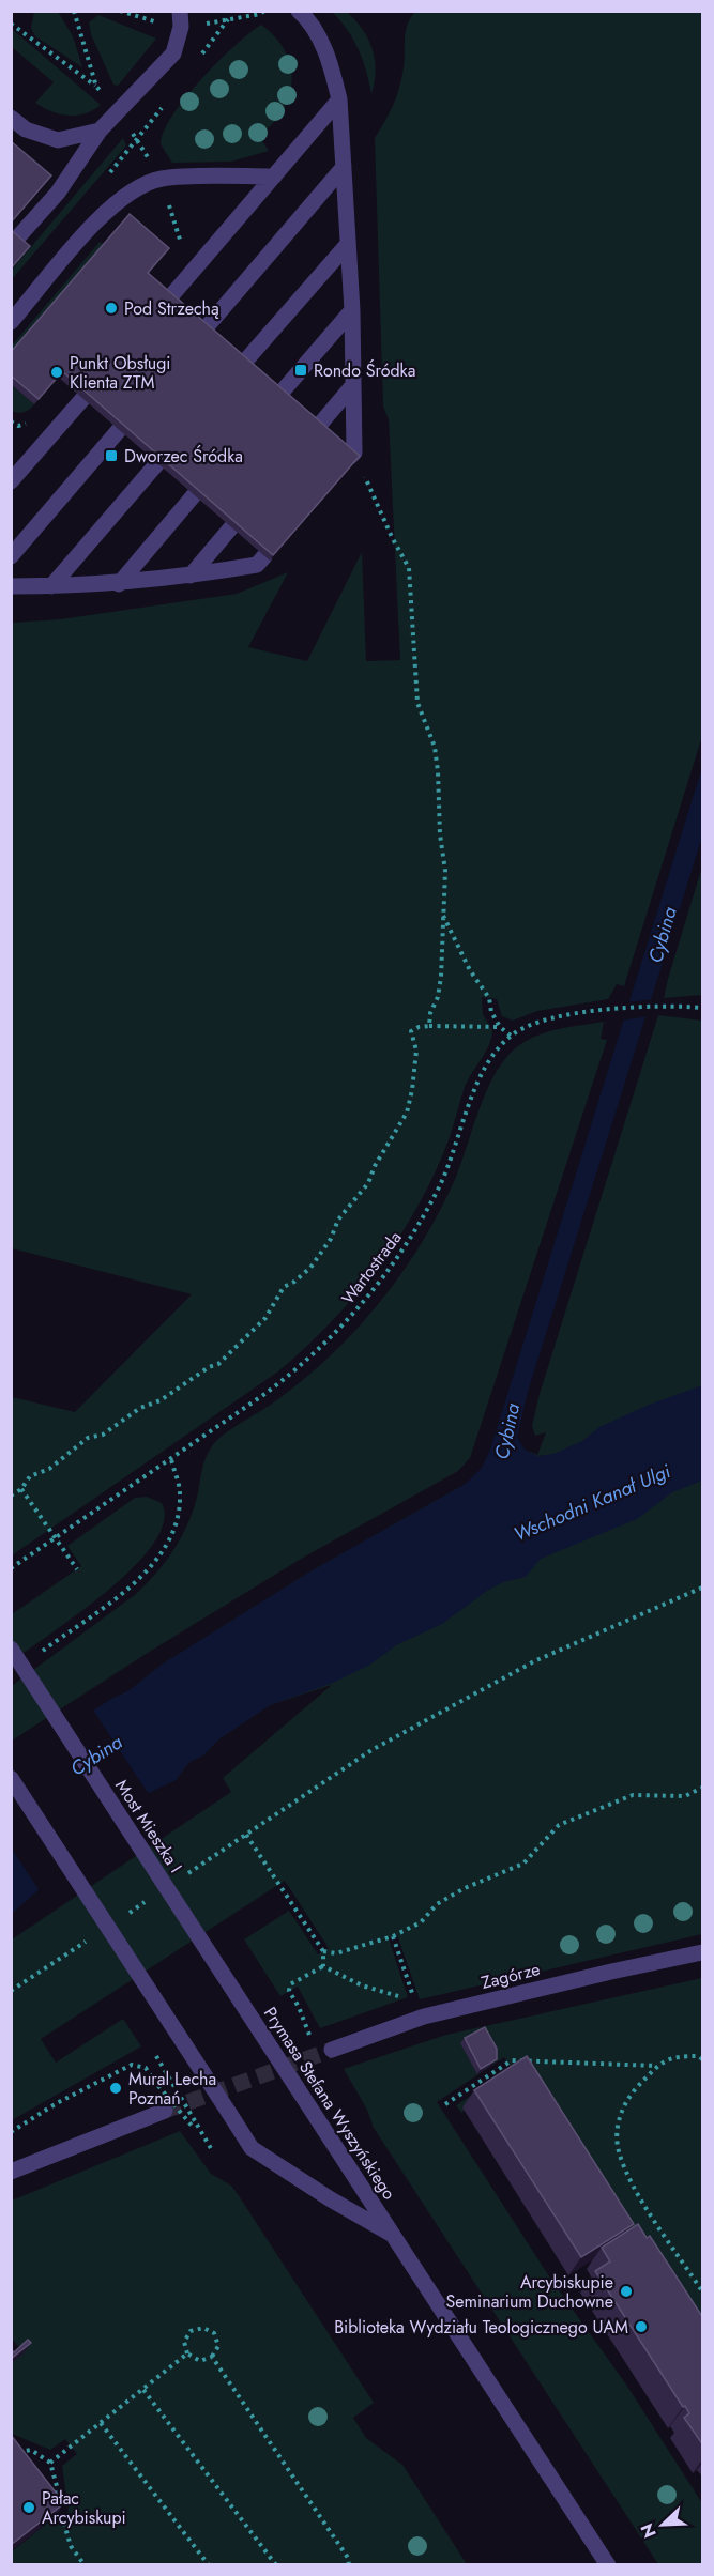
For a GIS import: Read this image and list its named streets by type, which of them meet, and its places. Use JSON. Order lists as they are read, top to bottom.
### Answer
{
  "streets": {
    "street": ["Most Mieszka I", "Zagórze", "Prymasa Stefana Wyszyńskiego"],
    "path": ["Wartostrada"]
  },
  "crossings": [
    ["Most Mieszka I", "Prymasa Stefana Wyszyńskiego"]
  ],
  "water": ["Cybina", "Wschodni Kanał Ulgi"],
  "places": {
    "other": [
      "Pod Strzechą",
      "Punkt Obsługi Klienta ZTM",
      "Mural Lecha Poznań",
      "Arcybiskupie Seminarium Duchowne",
      "Biblioteka Wydziału Teologicznego UAM",
      "Pałac Arcybiskupi"
    ],
    "transit": ["Rondo Śródka", "Dworzec Śródka"]
  },
  "north": "bottom left"
}
